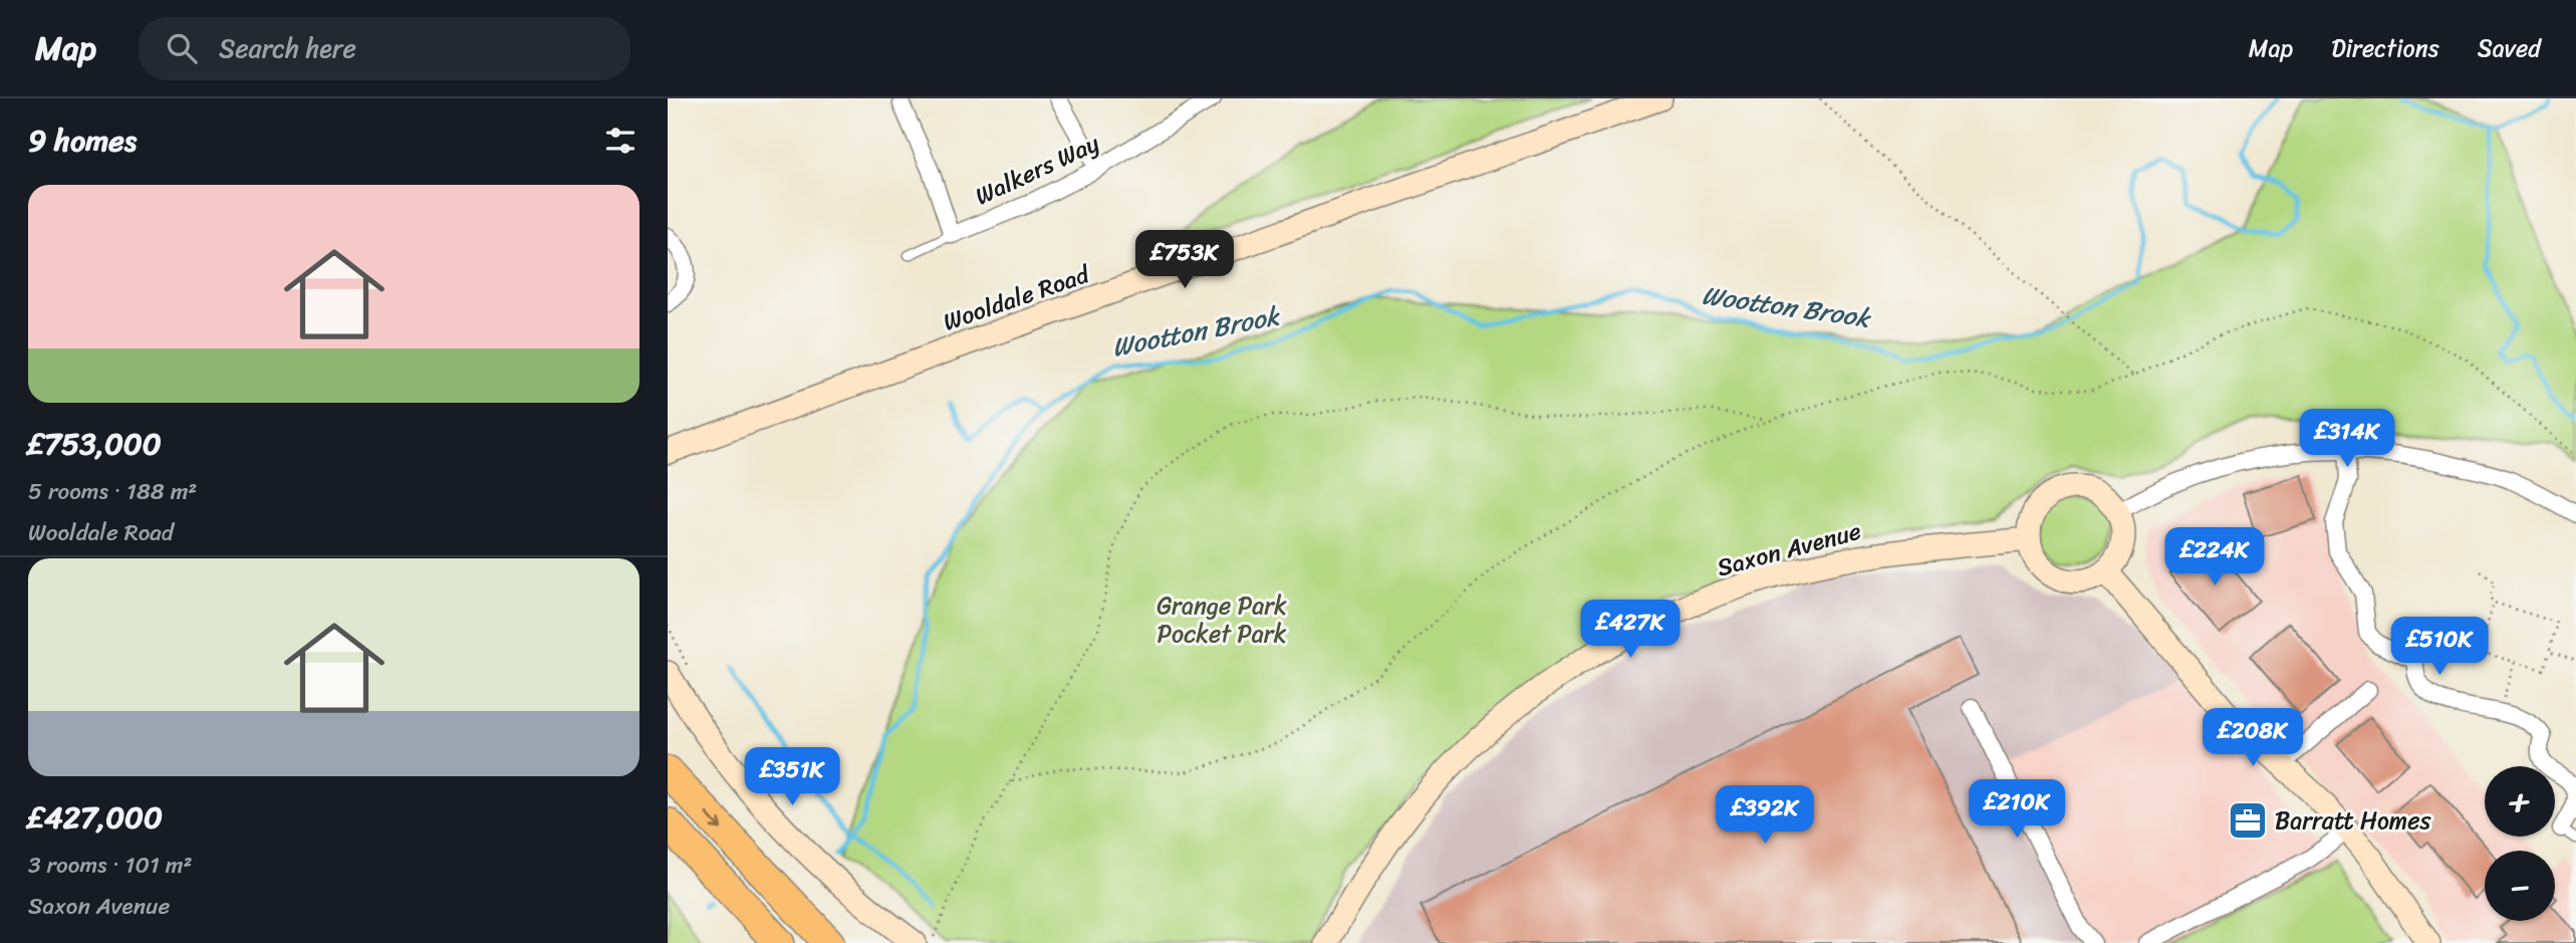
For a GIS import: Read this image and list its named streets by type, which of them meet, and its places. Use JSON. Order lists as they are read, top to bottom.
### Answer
{
  "streets": {
    "street": ["Walkers Way", "Wooldale Road", "Saxon Avenue"]
  },
  "water": ["Wootton Brook"],
  "parks": ["Grange Park Pocket Park"],
  "places": {
    "office": ["Barratt Homes"]
  },
  "page": {
    "header": "Map",
    "search": "Search here",
    "nav": ["Map", "Directions", "Saved"],
    "heading": "9 homes",
    "list": [
      {
        "name": "£753,000",
        "note": "5 rooms · 188 m² · Wooldale Road"
      },
      {
        "name": "£427,000",
        "note": "3 rooms · 101 m² · Saxon Avenue"
      }
    ],
    "price": [
      "£753K",
      "£314K",
      "£224K",
      "£427K",
      "£510K",
      "£208K",
      "£351K",
      "£210K",
      "£392K"
    ],
    "map_buttons": ["+", "−"]
  }
}
